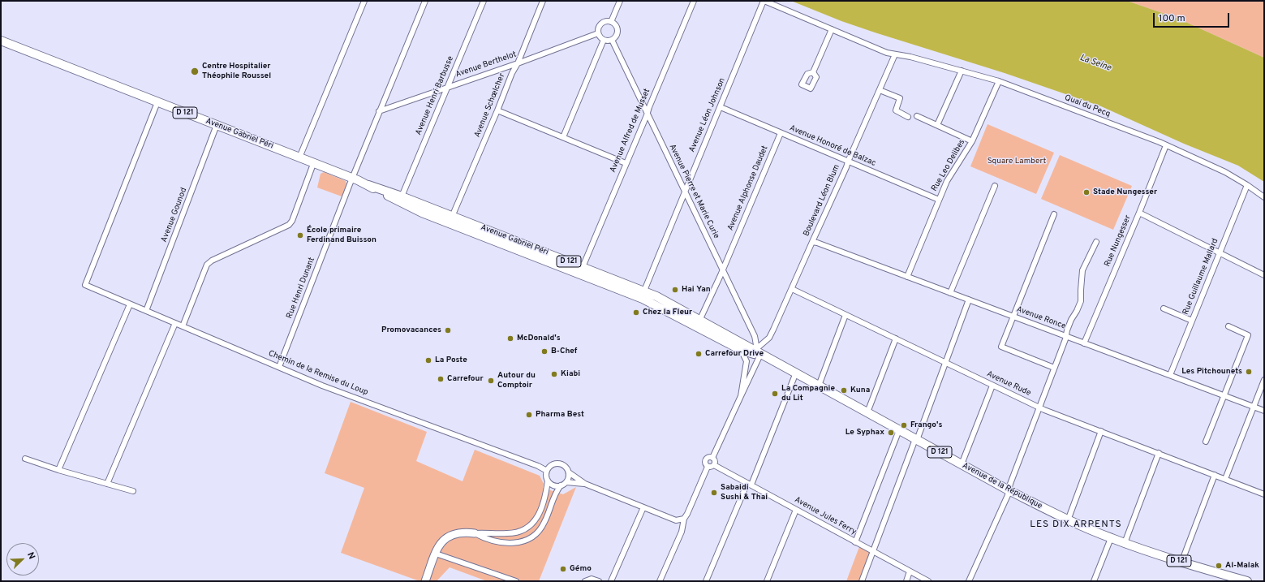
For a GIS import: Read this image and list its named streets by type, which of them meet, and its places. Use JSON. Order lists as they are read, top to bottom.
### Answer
{
  "streets": {
    "main road": ["D 121", "Avenue Gabriel Péri", "Avenue de la République"],
    "street": [
      "Avenue Berthelot",
      "Avenue Henri Barbusse",
      "Avenue Schœlcher",
      "Quai du Pecq",
      "Avenue Léon Johnson",
      "Avenue Alfred de Musset",
      "Avenue Honoré de Balzac",
      "Rue Leo Delibes",
      "Avenue Alphonse Daudet",
      "Avenue Pierre et Marie Curie",
      "Boulevard Léon Blum",
      "Avenue Gounod",
      "Rue Nungesser",
      "Rue Guillaume Mallard",
      "Rue Henri Dunant",
      "Avenue Ronce",
      "Chemin de la Remise du Loup",
      "Avenue Rude",
      "Avenue Jules Ferry"
    ]
  },
  "crossings": [
    ["Avenue Berthelot", "Avenue Henri Barbusse"],
    ["Avenue Berthelot", "Avenue Schœlcher"],
    ["Avenue Berthelot", "Avenue Pierre et Marie Curie"],
    ["Avenue Berthelot", "Rue Henri Dunant"],
    ["Avenue Henri Barbusse", "Avenue Gabriel Péri"],
    ["Avenue Schœlcher", "Avenue Gabriel Péri"],
    ["Quai du Pecq", "Avenue Léon Johnson"],
    ["Quai du Pecq", "Rue Leo Delibes"],
    ["Quai du Pecq", "Boulevard Léon Blum"],
    ["Quai du Pecq", "Rue Nungesser"],
    ["Quai du Pecq", "Rue Guillaume Mallard"],
    ["Avenue Léon Johnson", "Avenue Gabriel Péri"],
    ["Avenue Léon Johnson", "Avenue Honoré de Balzac"],
    ["Avenue Léon Johnson", "Avenue Pierre et Marie Curie"],
    ["Avenue Alfred de Musset", "Avenue Gabriel Péri"],
    ["Avenue Alfred de Musset", "Avenue Pierre et Marie Curie"],
    ["Avenue Gabriel Péri", "Avenue Alphonse Daudet"],
    ["Avenue Gabriel Péri", "Avenue Pierre et Marie Curie"],
    ["Avenue Gabriel Péri", "Boulevard Léon Blum"],
    ["Avenue Gabriel Péri", "Avenue Gounod"],
    ["Avenue Gabriel Péri", "Rue Henri Dunant"],
    ["Avenue Gabriel Péri", "Chemin de la Remise du Loup"],
    ["Avenue Gabriel Péri", "Avenue de la République"],
    ["Avenue Honoré de Balzac", "Rue Leo Delibes"],
    ["Avenue Honoré de Balzac", "Avenue Alphonse Daudet"],
    ["Avenue Honoré de Balzac", "Boulevard Léon Blum"],
    ["Rue Leo Delibes", "Avenue Ronce"],
    ["Avenue Alphonse Daudet", "Avenue Pierre et Marie Curie"],
    ["Avenue Pierre et Marie Curie", "Boulevard Léon Blum"],
    ["Avenue Pierre et Marie Curie", "Avenue de la République"],
    ["Boulevard Léon Blum", "Avenue Ronce"],
    ["Boulevard Léon Blum", "Avenue Rude"],
    ["Boulevard Léon Blum", "Avenue de la République"],
    ["Avenue Gounod", "Chemin de la Remise du Loup"],
    ["Rue Nungesser", "Avenue Ronce"],
    ["Rue Guillaume Mallard", "Avenue Ronce"],
    ["Rue Henri Dunant", "Chemin de la Remise du Loup"]
  ],
  "districts": ["LES DIX ARPENTS"],
  "water": ["La Seine"],
  "parks": ["Square Lambert"],
  "places": [
    "Centre Hospitalier Théophile Roussel",
    "Stade Nungesser",
    "École primaire Ferdinand Buisson",
    "Hai Yan",
    "Chez la Fleur",
    "Promovacances",
    "McDonald's",
    "B-Chef",
    "Carrefour Drive",
    "La Poste",
    "Les Pitchounets",
    "Kiabi",
    "Carrefour",
    "Autour du Comptoir",
    "Kuna",
    "La Compagnie du Lit",
    "Pharma Best",
    "Frango's",
    "Le Syphax",
    "Sabaidi Sushi & Thai",
    "Al-Malak",
    "Gémo"
  ],
  "scale_bar": "100 m",
  "north": "top right"
}
